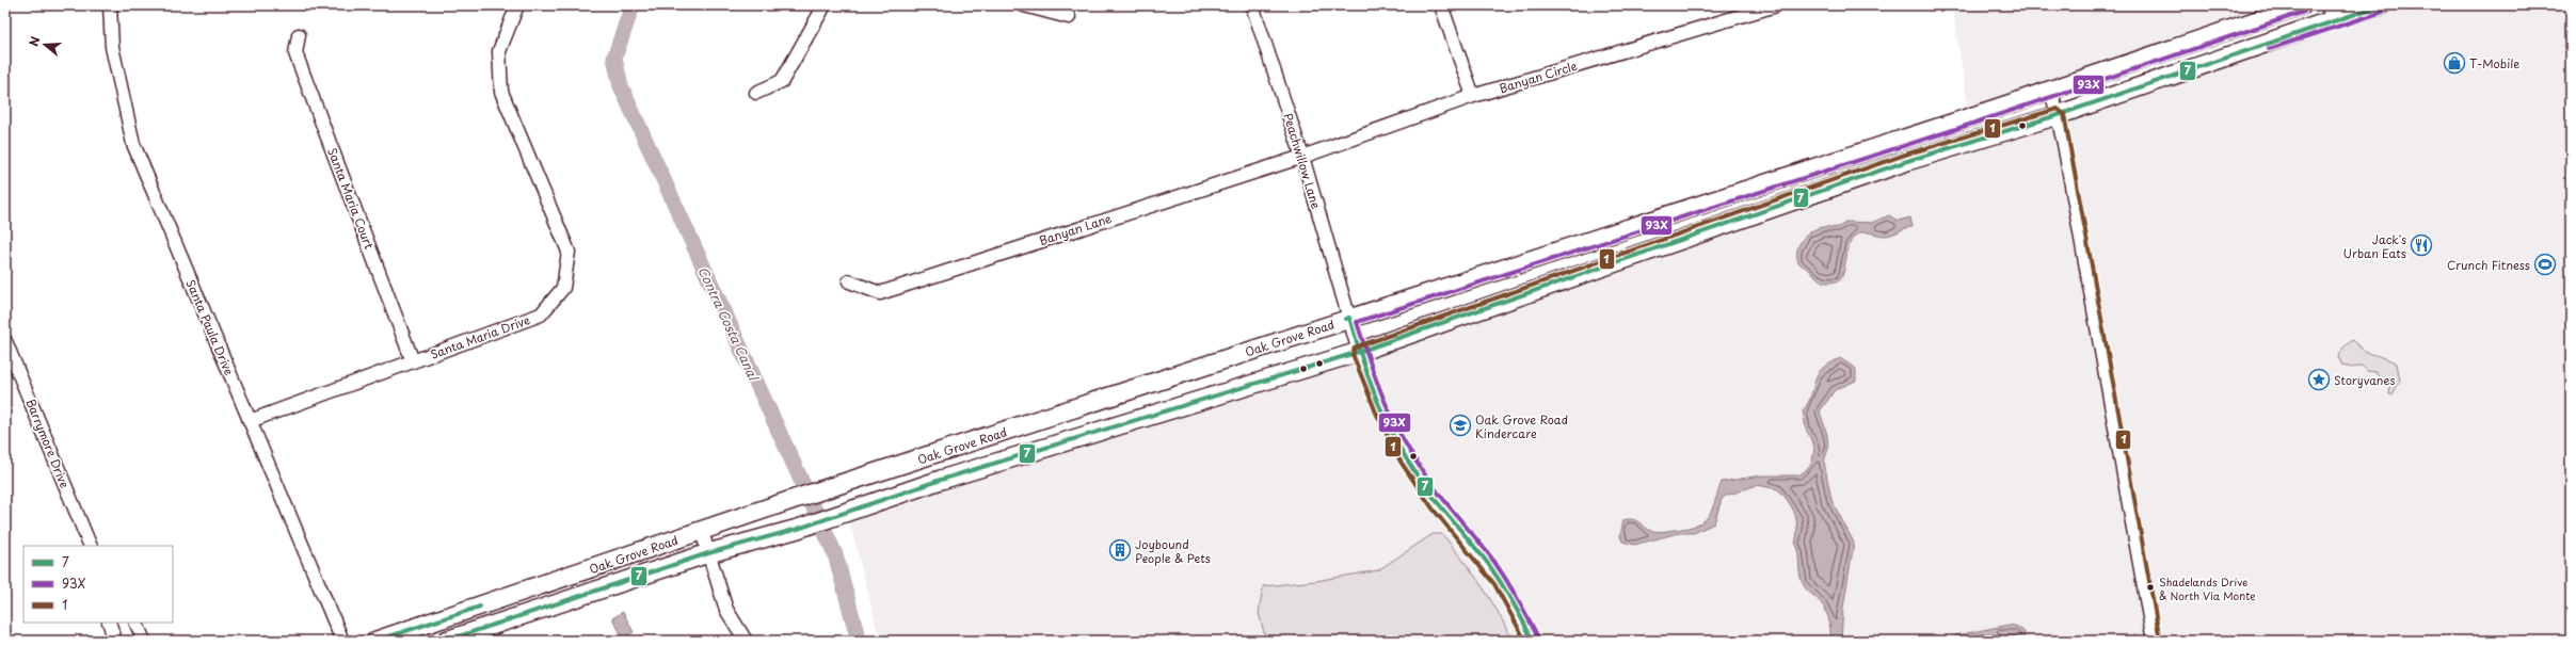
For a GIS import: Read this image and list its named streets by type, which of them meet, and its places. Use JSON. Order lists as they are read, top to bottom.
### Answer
{
  "streets": {
    "main road": ["Oak Grove Road"],
    "street": [
      "Banyan Circle",
      "Peachwillow Lane",
      "Santa Maria Court",
      "Banyan Lane",
      "Santa Paula Drive",
      "Santa Maria Drive",
      "Barrymore Drive"
    ]
  },
  "crossings": [
    ["Banyan Circle", "Peachwillow Lane"],
    ["Banyan Circle", "Banyan Lane"],
    ["Peachwillow Lane", "Banyan Lane"],
    ["Peachwillow Lane", "Oak Grove Road"],
    ["Santa Maria Court", "Santa Maria Drive"],
    ["Santa Paula Drive", "Santa Maria Drive"]
  ],
  "water": ["Contra Costa Canal"],
  "places": {
    "shop": ["T-Mobile"],
    "restaurant": ["Jack's Urban Eats"],
    "sports": ["Crunch Fitness"],
    "place": ["Storyvanes"],
    "school or university": ["Oak Grove Road Kindercare"],
    "building": ["Joybound People & Pets"],
    "other": ["Shadelands Drive & North Via Monte"]
  },
  "lines": ["transit line 7", "transit line 93X", "transit line 1"],
  "legend": ["7", "93X", "1"],
  "north": "left"
}
